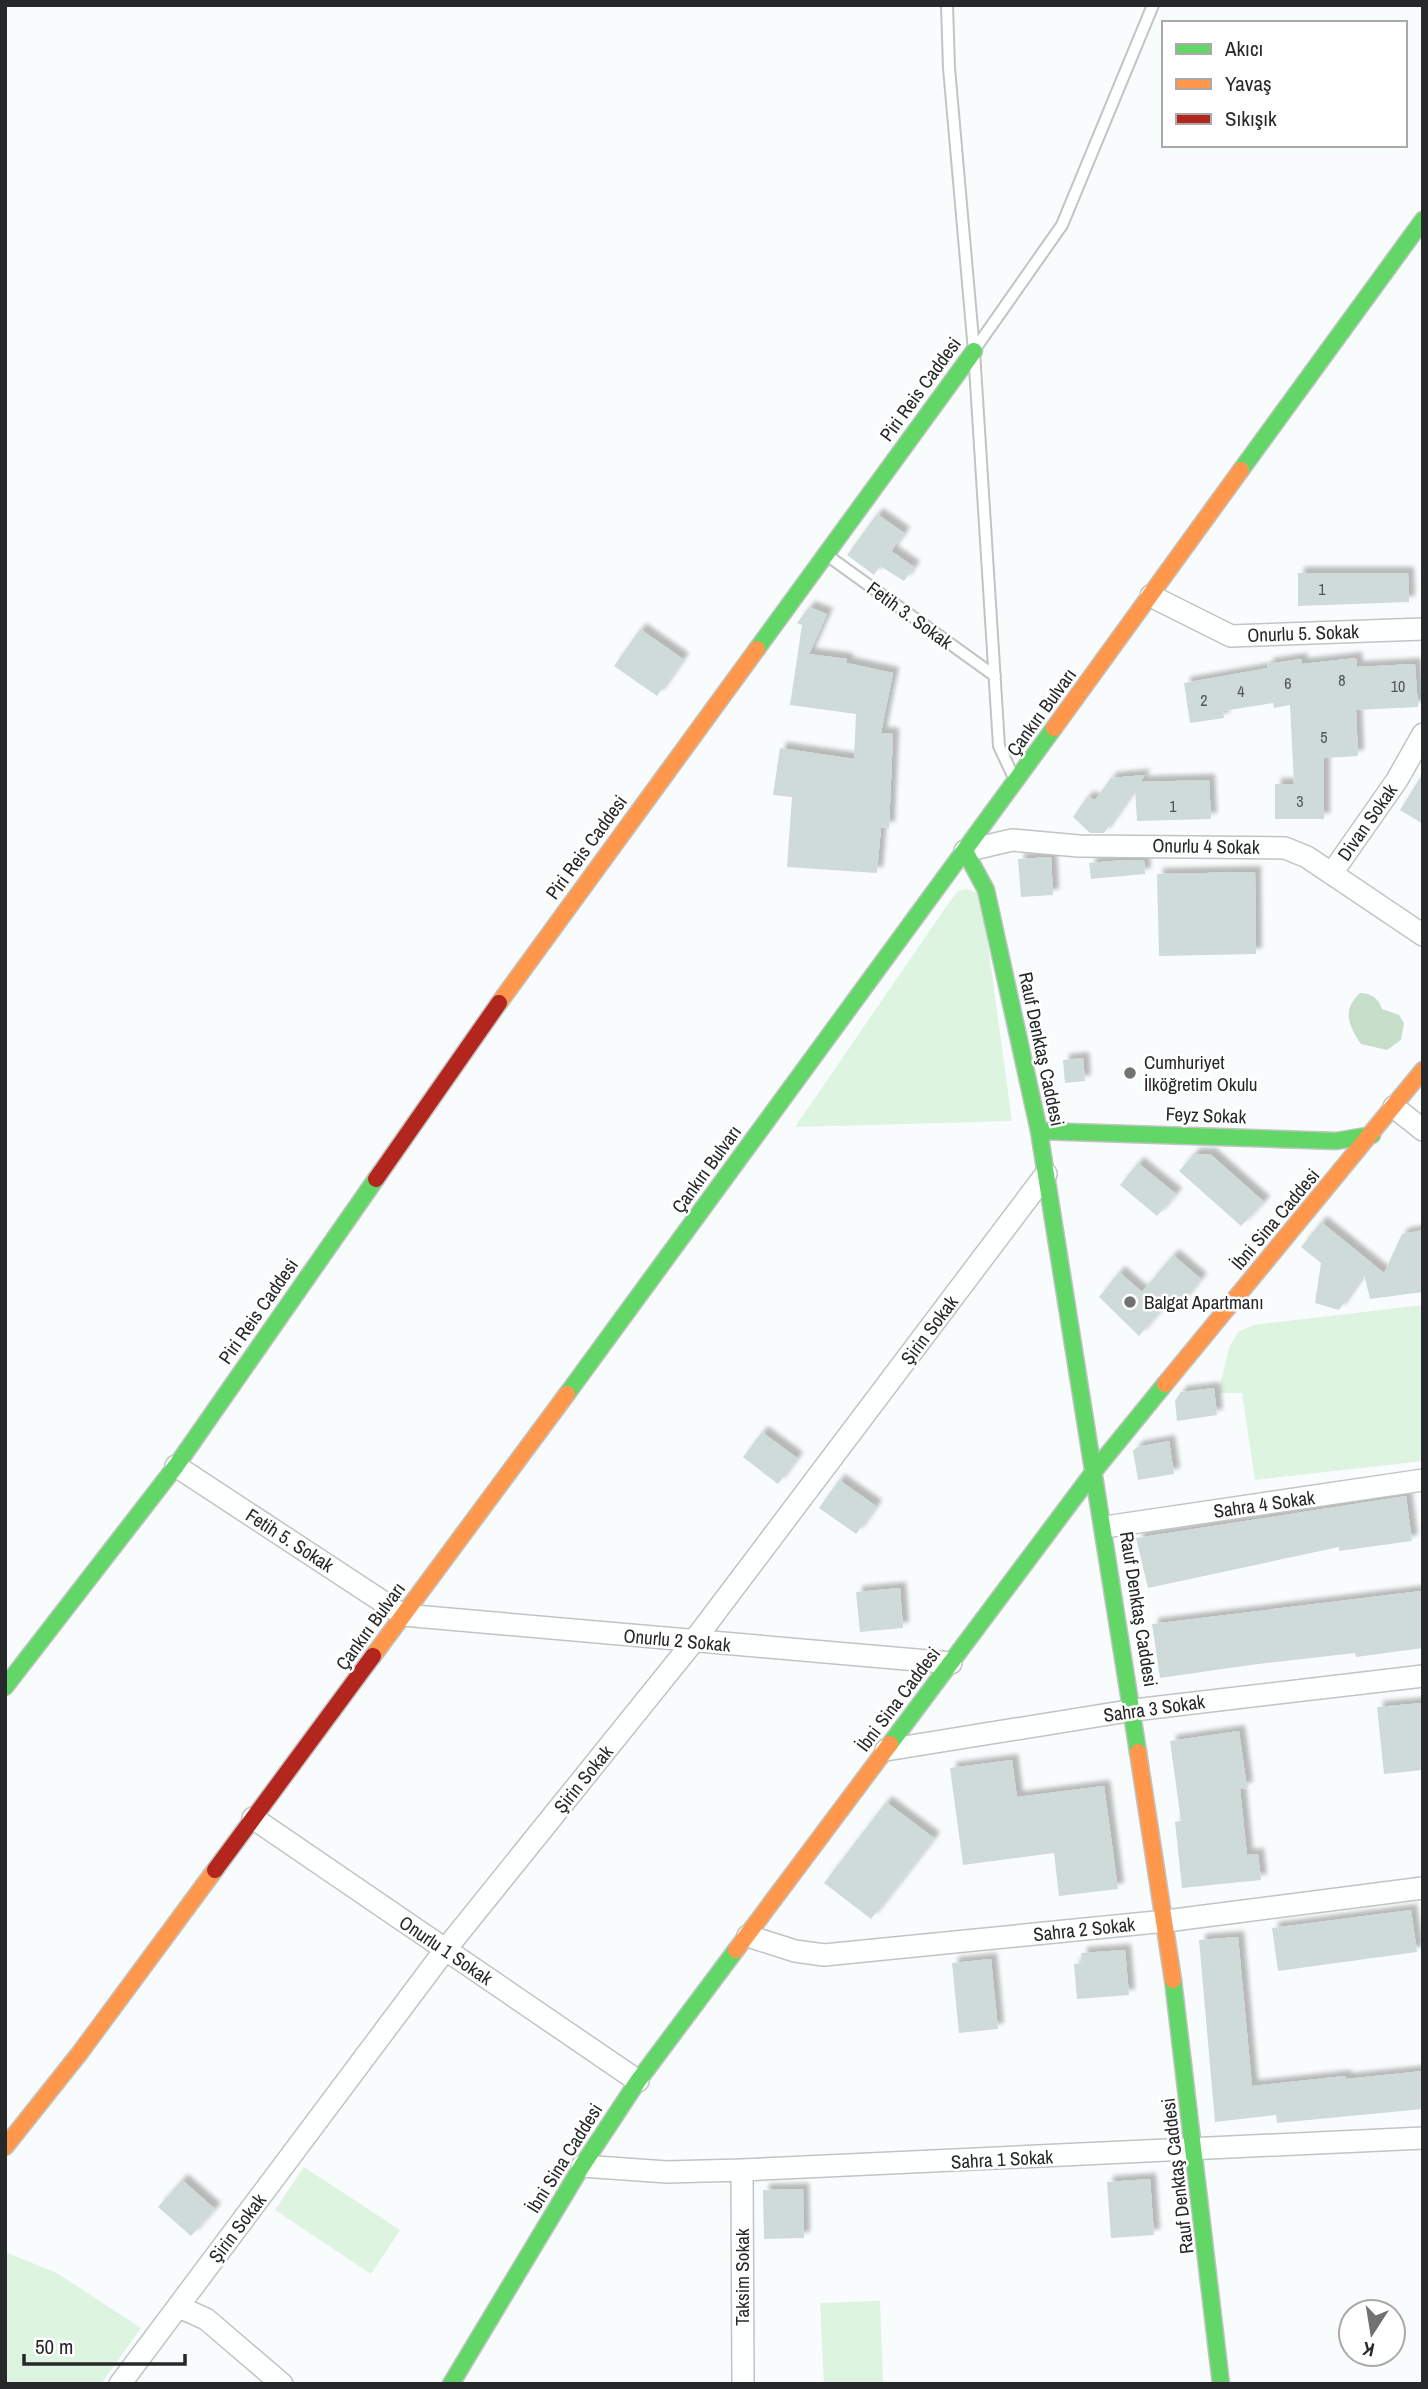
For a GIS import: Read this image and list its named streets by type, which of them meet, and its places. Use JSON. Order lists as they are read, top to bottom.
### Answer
{
  "streets": {
    "street": [
      "Piri Reis Caddesi",
      "Onurlu 5. Sokak",
      "Çankırı Bulvarı",
      "Divan Sokak",
      "Onurlu 4 Sokak",
      "Rauf Denktaş Caddesi",
      "Feyz Sokak",
      "İbni Sina Caddesi",
      "Şirin Sokak",
      "Sahra 4 Sokak",
      "Fetih 5. Sokak",
      "Onurlu 2 Sokak",
      "Sahra 3 Sokak",
      "Sahra 2 Sokak",
      "Onurlu 1 Sokak",
      "Sahra 1 Sokak",
      "Taksim Sokak"
    ],
    "lane": ["Fetih 3. Sokak"]
  },
  "crossings": [
    ["Piri Reis Caddesi", "Fetih 3. Sokak"],
    ["Piri Reis Caddesi", "Fetih 5. Sokak"],
    ["Onurlu 5. Sokak", "Çankırı Bulvarı"],
    ["Çankırı Bulvarı", "Onurlu 4 Sokak"],
    ["Çankırı Bulvarı", "Rauf Denktaş Caddesi"],
    ["Çankırı Bulvarı", "Fetih 5. Sokak"],
    ["Çankırı Bulvarı", "Onurlu 2 Sokak"],
    ["Çankırı Bulvarı", "Onurlu 1 Sokak"],
    ["Divan Sokak", "Onurlu 4 Sokak"],
    ["Onurlu 4 Sokak", "Rauf Denktaş Caddesi"],
    ["Rauf Denktaş Caddesi", "Feyz Sokak"],
    ["Rauf Denktaş Caddesi", "İbni Sina Caddesi"],
    ["Rauf Denktaş Caddesi", "Şirin Sokak"],
    ["Rauf Denktaş Caddesi", "Sahra 4 Sokak"],
    ["Rauf Denktaş Caddesi", "Sahra 3 Sokak"],
    ["Rauf Denktaş Caddesi", "Sahra 2 Sokak"],
    ["Rauf Denktaş Caddesi", "Sahra 1 Sokak"],
    ["Feyz Sokak", "İbni Sina Caddesi"],
    ["İbni Sina Caddesi", "Onurlu 2 Sokak"],
    ["İbni Sina Caddesi", "Sahra 3 Sokak"],
    ["İbni Sina Caddesi", "Sahra 2 Sokak"],
    ["İbni Sina Caddesi", "Onurlu 1 Sokak"],
    ["İbni Sina Caddesi", "Sahra 1 Sokak"],
    ["Şirin Sokak", "Onurlu 2 Sokak"],
    ["Şirin Sokak", "Onurlu 1 Sokak"],
    ["Fetih 5. Sokak", "Onurlu 2 Sokak"],
    ["Sahra 1 Sokak", "Taksim Sokak"]
  ],
  "places": ["Cumhuriyet İlköğretim Okulu", "Balgat Apartmanı"],
  "house_numbers": [
    "1",
    "8",
    "6",
    "10",
    "4",
    "2",
    "5",
    "3",
    "1"
  ],
  "legend": ["Akıcı", "Yavaş", "Sıkışık"],
  "scale_bar": "50 m",
  "north": "bottom"
}
